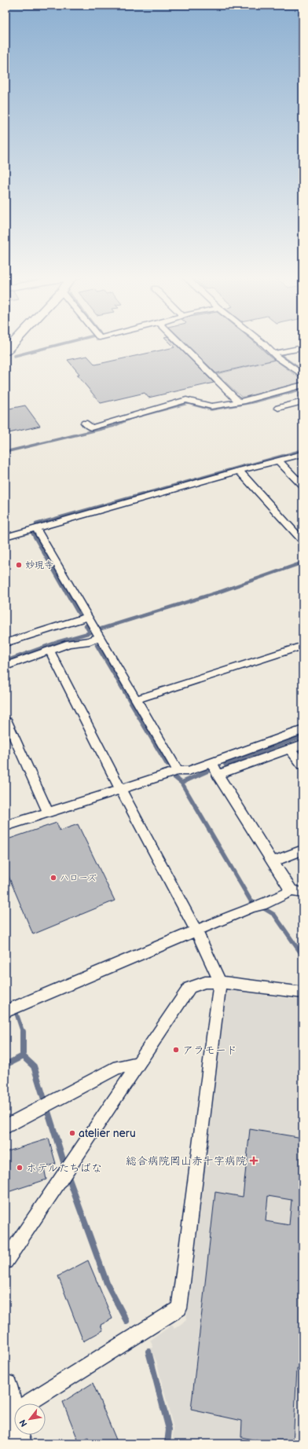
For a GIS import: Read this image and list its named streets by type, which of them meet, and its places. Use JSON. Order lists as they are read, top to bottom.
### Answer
{
  "places": {
    "other": [
      "妙現寺",
      "ハローズ",
      "アラモード",
      "atelier neru",
      "ホテルたちばな"
    ],
    "health": ["総合病院岡山赤十字病院"]
  },
  "north": "bottom left"
}
